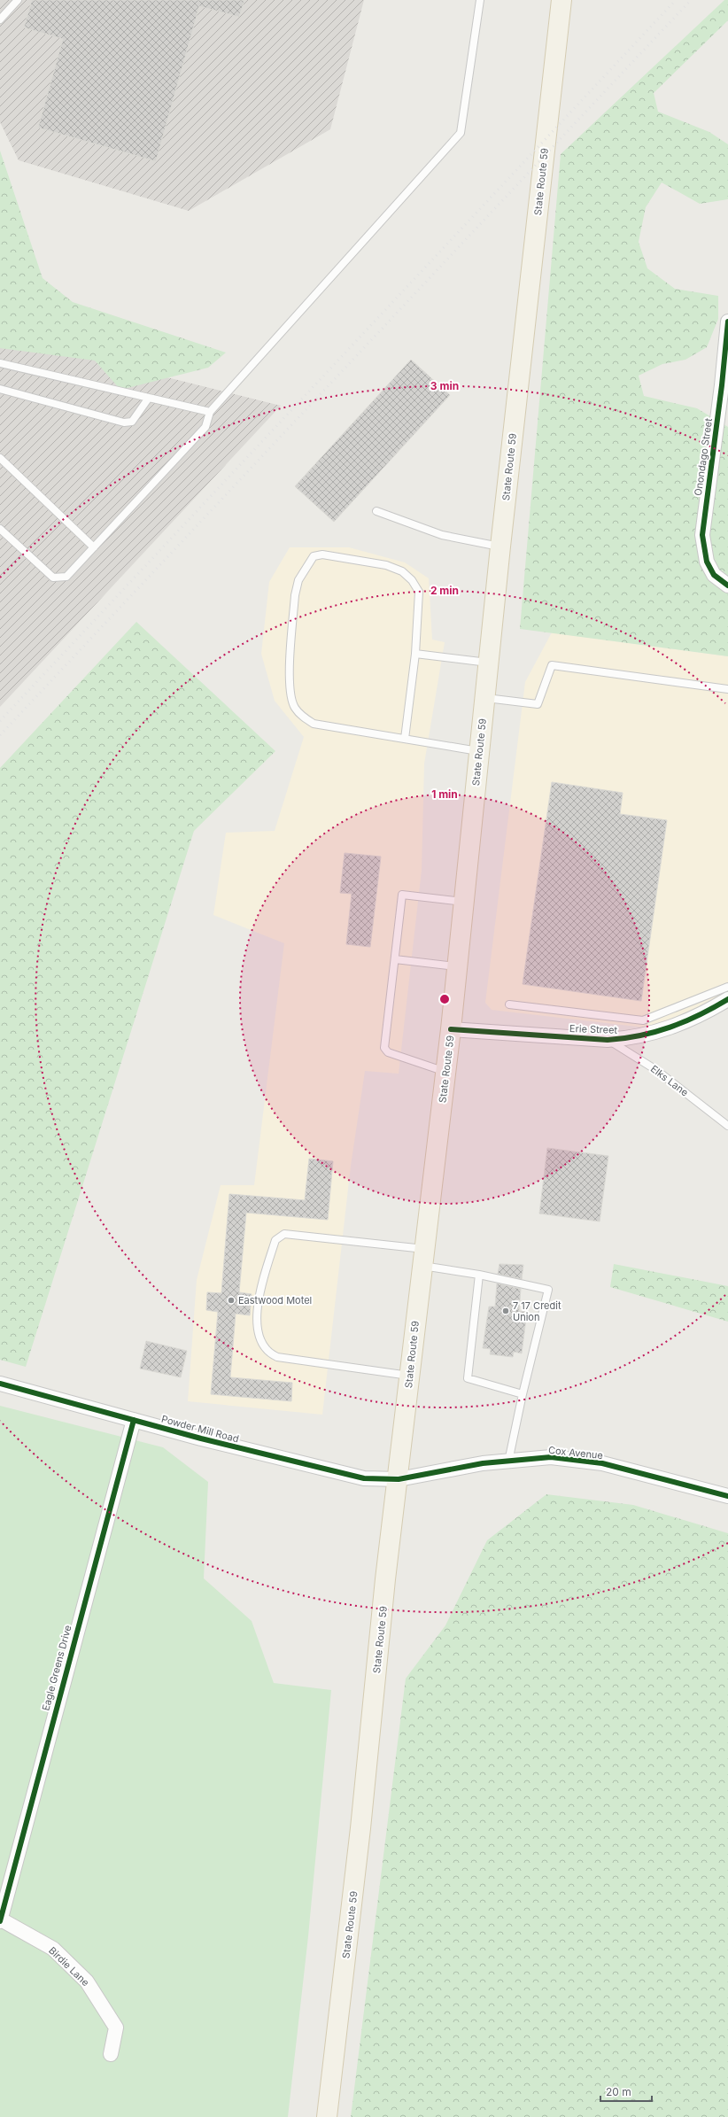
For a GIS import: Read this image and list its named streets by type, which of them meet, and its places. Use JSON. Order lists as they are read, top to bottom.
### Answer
{
  "streets": {
    "main road": ["State Route 59"],
    "street": [
      "Onondago Street",
      "Erie Street",
      "Powder Mill Road",
      "Cox Avenue",
      "Eagle Greens Drive",
      "Birdie Lane"
    ],
    "lane": ["Elks Lane"]
  },
  "crossings": [
    ["State Route 59", "Erie Street"],
    ["State Route 59", "Powder Mill Road"],
    ["State Route 59", "Cox Avenue"],
    ["Erie Street", "Elks Lane"],
    ["Powder Mill Road", "Cox Avenue"],
    ["Powder Mill Road", "Eagle Greens Drive"],
    ["Eagle Greens Drive", "Birdie Lane"]
  ],
  "places": ["Eastwood Motel", "7 17 Credit Union"],
  "scale_bar": "20 m",
  "rings": ["3 min", "2 min", "1 min"]
}
